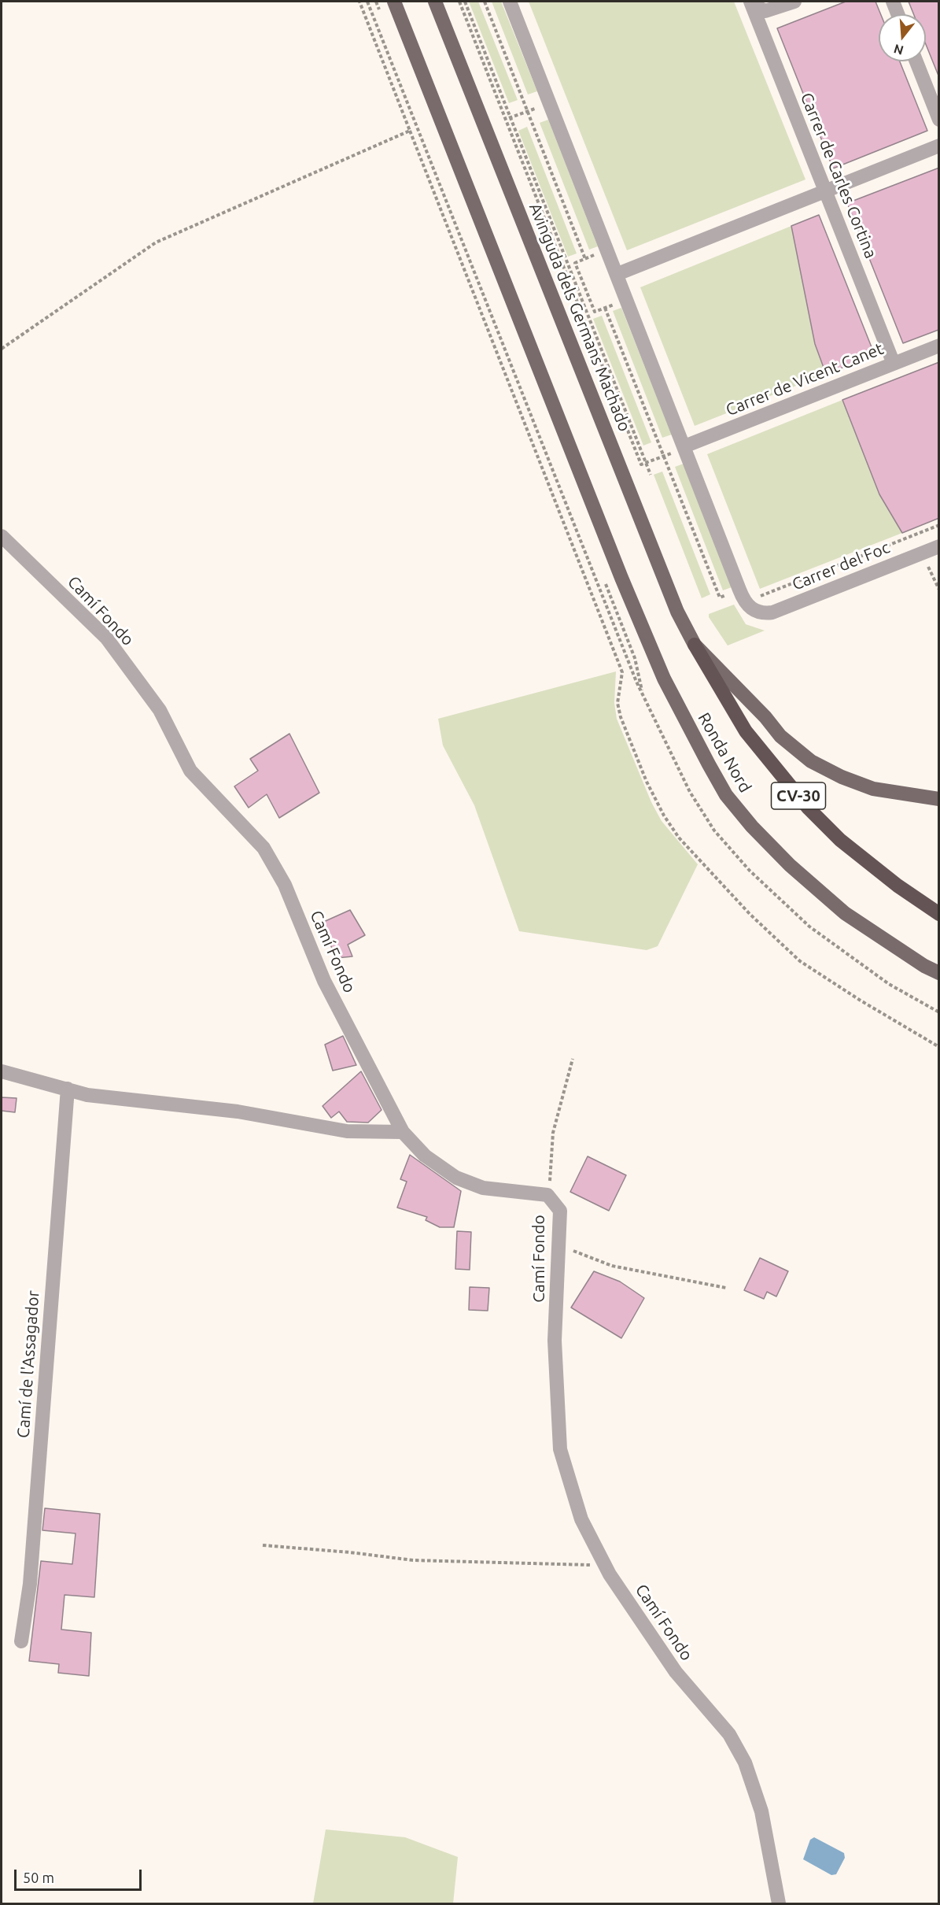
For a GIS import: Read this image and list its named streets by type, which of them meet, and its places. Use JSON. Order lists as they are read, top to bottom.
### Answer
{
  "streets": {
    "highway": ["Ronda Nord", "CV-30"],
    "main road": ["Avinguda dels Germans Machado"],
    "street": [
      "Carrer de Carles Cortina",
      "Carrer de Vicent Canet",
      "Carrer del Foc",
      "Camí Fondo",
      "Camí de l'Assagador"
    ]
  },
  "crossings": [
    ["Carrer de Carles Cortina", "Carrer de Vicent Canet"],
    ["Avinguda dels Germans Machado", "Ronda Nord"]
  ],
  "scale_bar": "50 m",
  "north": "bottom"
}
